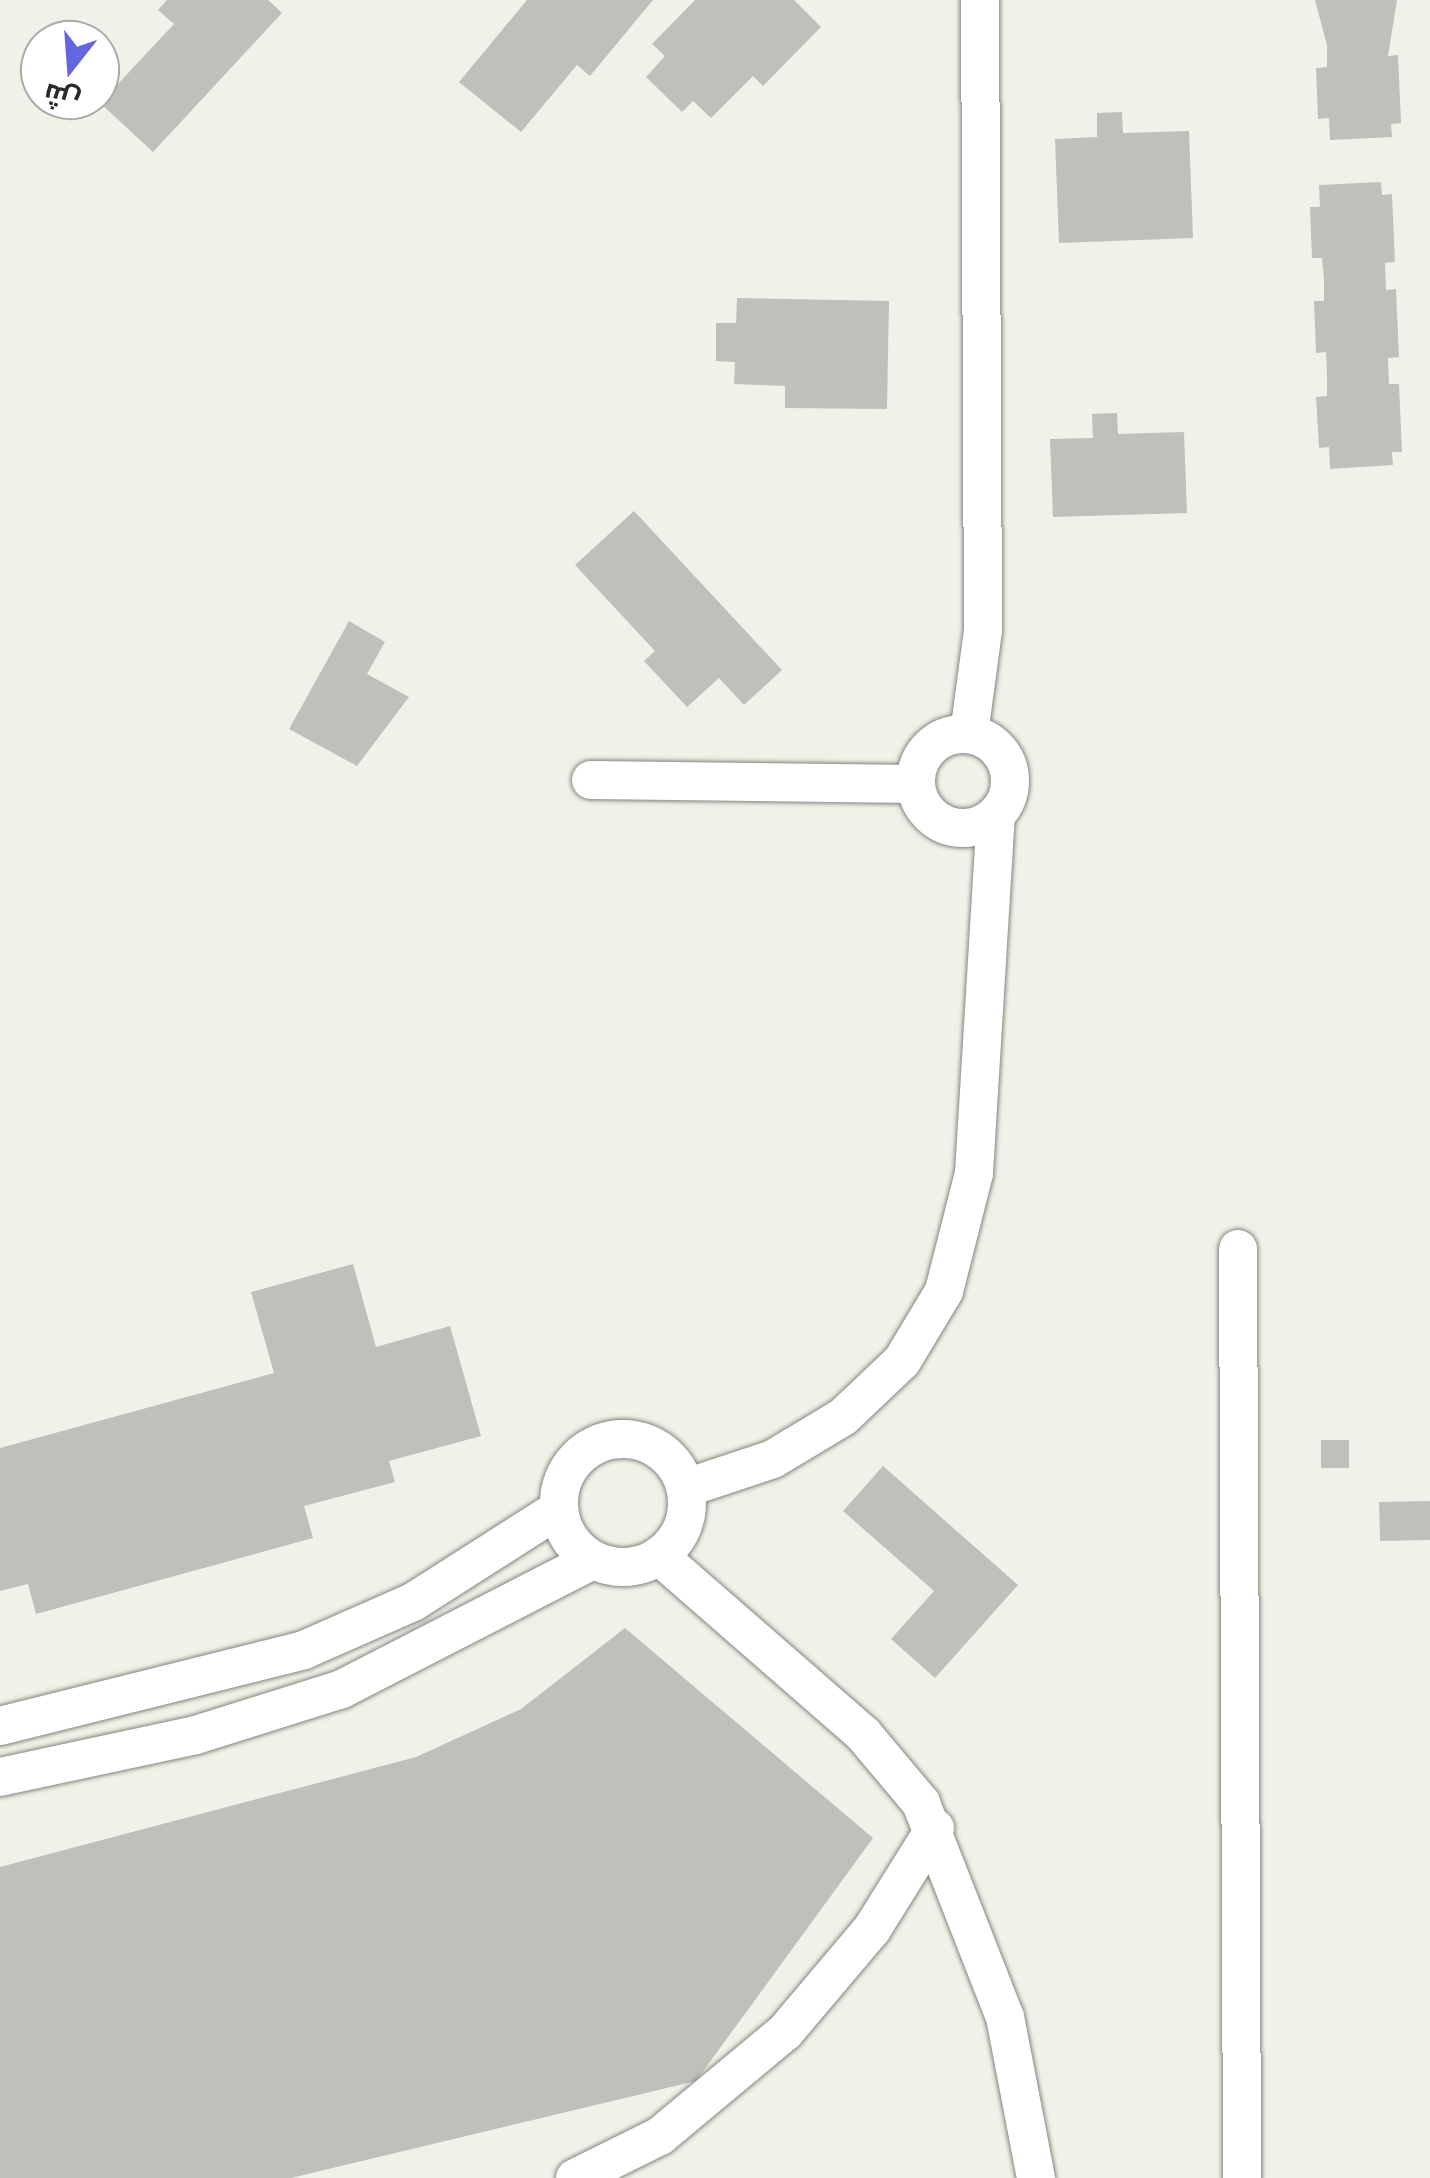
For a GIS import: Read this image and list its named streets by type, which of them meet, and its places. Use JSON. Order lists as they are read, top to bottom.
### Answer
{
  "north": "bottom"
}
